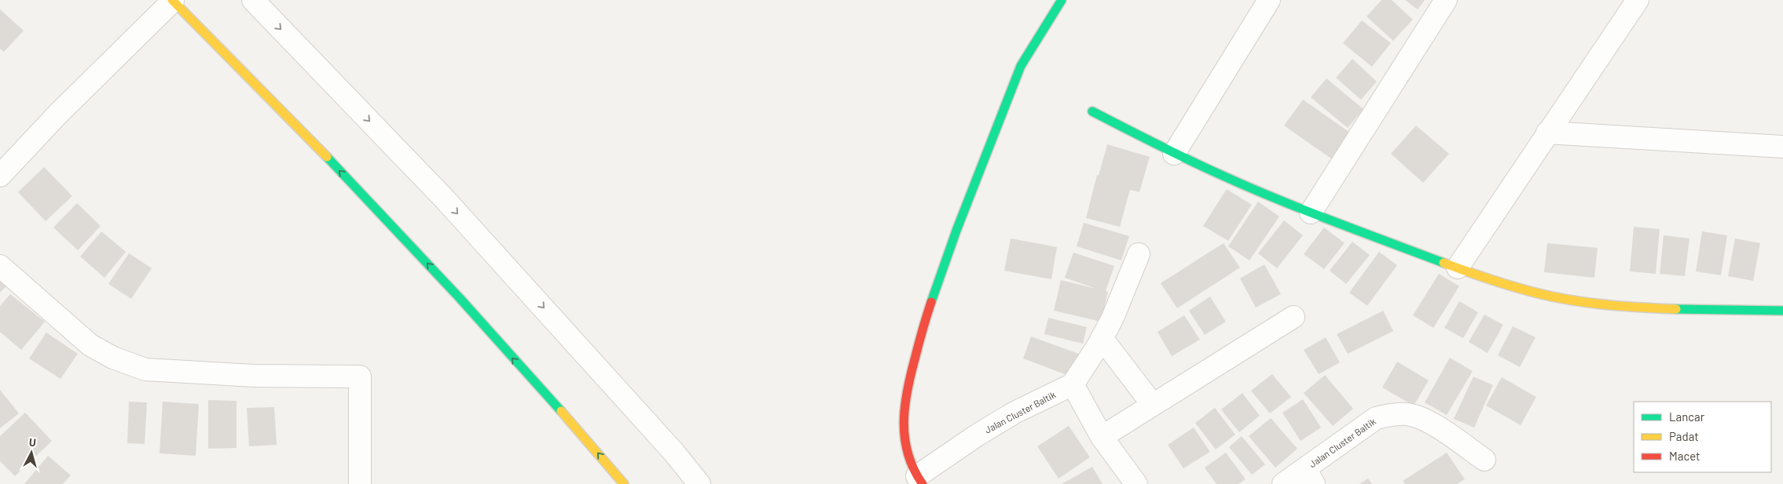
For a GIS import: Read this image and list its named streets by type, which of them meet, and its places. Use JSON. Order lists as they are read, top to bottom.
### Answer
{
  "streets": {
    "street": ["Jalan Cluster Baltik"]
  },
  "legend": ["Lancar", "Padat", "Macet"],
  "north": "top"
}
